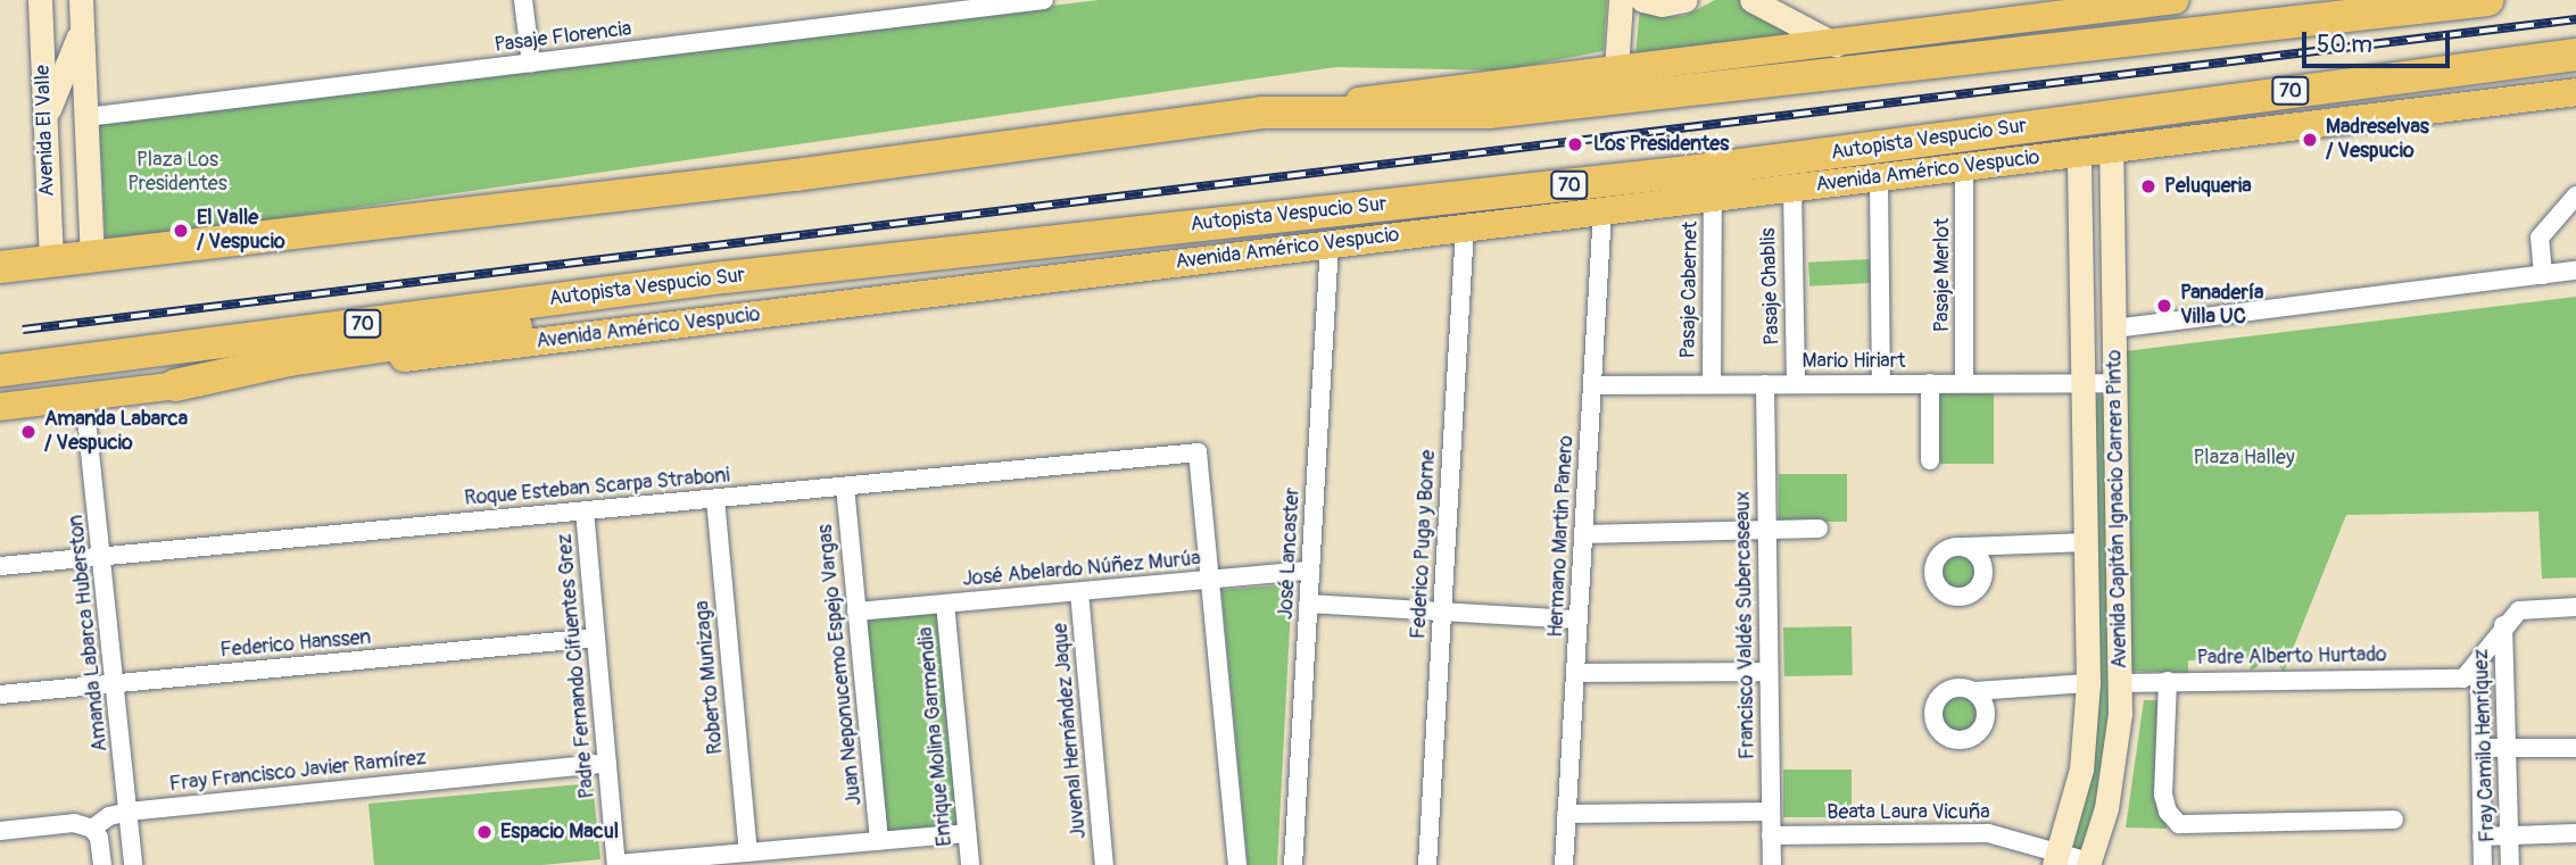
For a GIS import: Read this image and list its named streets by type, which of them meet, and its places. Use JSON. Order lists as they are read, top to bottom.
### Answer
{
  "streets": {
    "highway": ["70", "Autopista Vespucio Sur"],
    "main road": ["Avenida Américo Vespucio"],
    "street": [
      "Pasaje Florencia",
      "Avenida El Valle",
      "Pasaje Merlot",
      "Pasaje Chablis",
      "Pasaje Cabernet",
      "Mario Hiriart",
      "Roque Esteban Scarpa Straboni",
      "Avenida Capitán Ignacio Carrera Pinto",
      "Hermano Martin Panero",
      "Federico Puga y Borne",
      "José Lancaster",
      "José Abelardo Núñez Murúa",
      "Francisco Valdés Subercaseaux",
      "Amanda Labarca Huberston",
      "Federico Hanssen",
      "Padre Alberto Hurtado",
      "Juan Neponucemo Espejo Vargas",
      "Padre Fernando Cifuentes Grez",
      "Roberto Munizaga",
      "Juvenal Hernández Jaque",
      "Enrique Molina Garmendia",
      "Fray Camilo Henríquez",
      "Fray Francisco Javier Ramírez",
      "Beata Laura Vicuña"
    ]
  },
  "crossings": [
    ["Pasaje Florencia", "Avenida El Valle"],
    ["Avenida Américo Vespucio", "Pasaje Merlot"],
    ["Avenida Américo Vespucio", "Pasaje Chablis"],
    ["Avenida Américo Vespucio", "Pasaje Cabernet"],
    ["Avenida Américo Vespucio", "Avenida Capitán Ignacio Carrera Pinto"],
    ["Avenida Américo Vespucio", "Hermano Martin Panero"],
    ["Avenida Américo Vespucio", "Federico Puga y Borne"],
    ["Avenida Américo Vespucio", "José Lancaster"],
    ["Avenida Américo Vespucio", "Amanda Labarca Huberston"],
    ["Pasaje Merlot", "Mario Hiriart"],
    ["Pasaje Chablis", "Mario Hiriart"],
    ["Pasaje Cabernet", "Mario Hiriart"],
    ["Mario Hiriart", "Avenida Capitán Ignacio Carrera Pinto"],
    ["Mario Hiriart", "Hermano Martin Panero"],
    ["Mario Hiriart", "Francisco Valdés Subercaseaux"],
    ["Roque Esteban Scarpa Straboni", "José Abelardo Núñez Murúa"],
    ["Roque Esteban Scarpa Straboni", "Amanda Labarca Huberston"],
    ["Roque Esteban Scarpa Straboni", "Juan Neponucemo Espejo Vargas"],
    ["Roque Esteban Scarpa Straboni", "Padre Fernando Cifuentes Grez"],
    ["Roque Esteban Scarpa Straboni", "Roberto Munizaga"],
    ["Avenida Capitán Ignacio Carrera Pinto", "Padre Alberto Hurtado"],
    ["Avenida Capitán Ignacio Carrera Pinto", "Beata Laura Vicuña"],
    ["José Lancaster", "José Abelardo Núñez Murúa"],
    ["José Abelardo Núñez Murúa", "Juan Neponucemo Espejo Vargas"],
    ["José Abelardo Núñez Murúa", "Juvenal Hernández Jaque"],
    ["José Abelardo Núñez Murúa", "Enrique Molina Garmendia"],
    ["Francisco Valdés Subercaseaux", "Beata Laura Vicuña"],
    ["Amanda Labarca Huberston", "Federico Hanssen"],
    ["Amanda Labarca Huberston", "Fray Francisco Javier Ramírez"],
    ["Federico Hanssen", "Padre Fernando Cifuentes Grez"],
    ["Padre Alberto Hurtado", "Fray Camilo Henríquez"],
    ["Padre Fernando Cifuentes Grez", "Fray Francisco Javier Ramírez"]
  ],
  "parks": ["Plaza Los Presidentes", "Plaza Halley"],
  "places": [
    "Madreselvas / Vespucio",
    "Los Presidentes",
    "Peluqueria",
    "El Valle / Vespucio",
    "Panadería Villa UC",
    "Amanda Labarca / Vespucio",
    "Espacio Macul"
  ],
  "scale_bar": "50 m"
}
